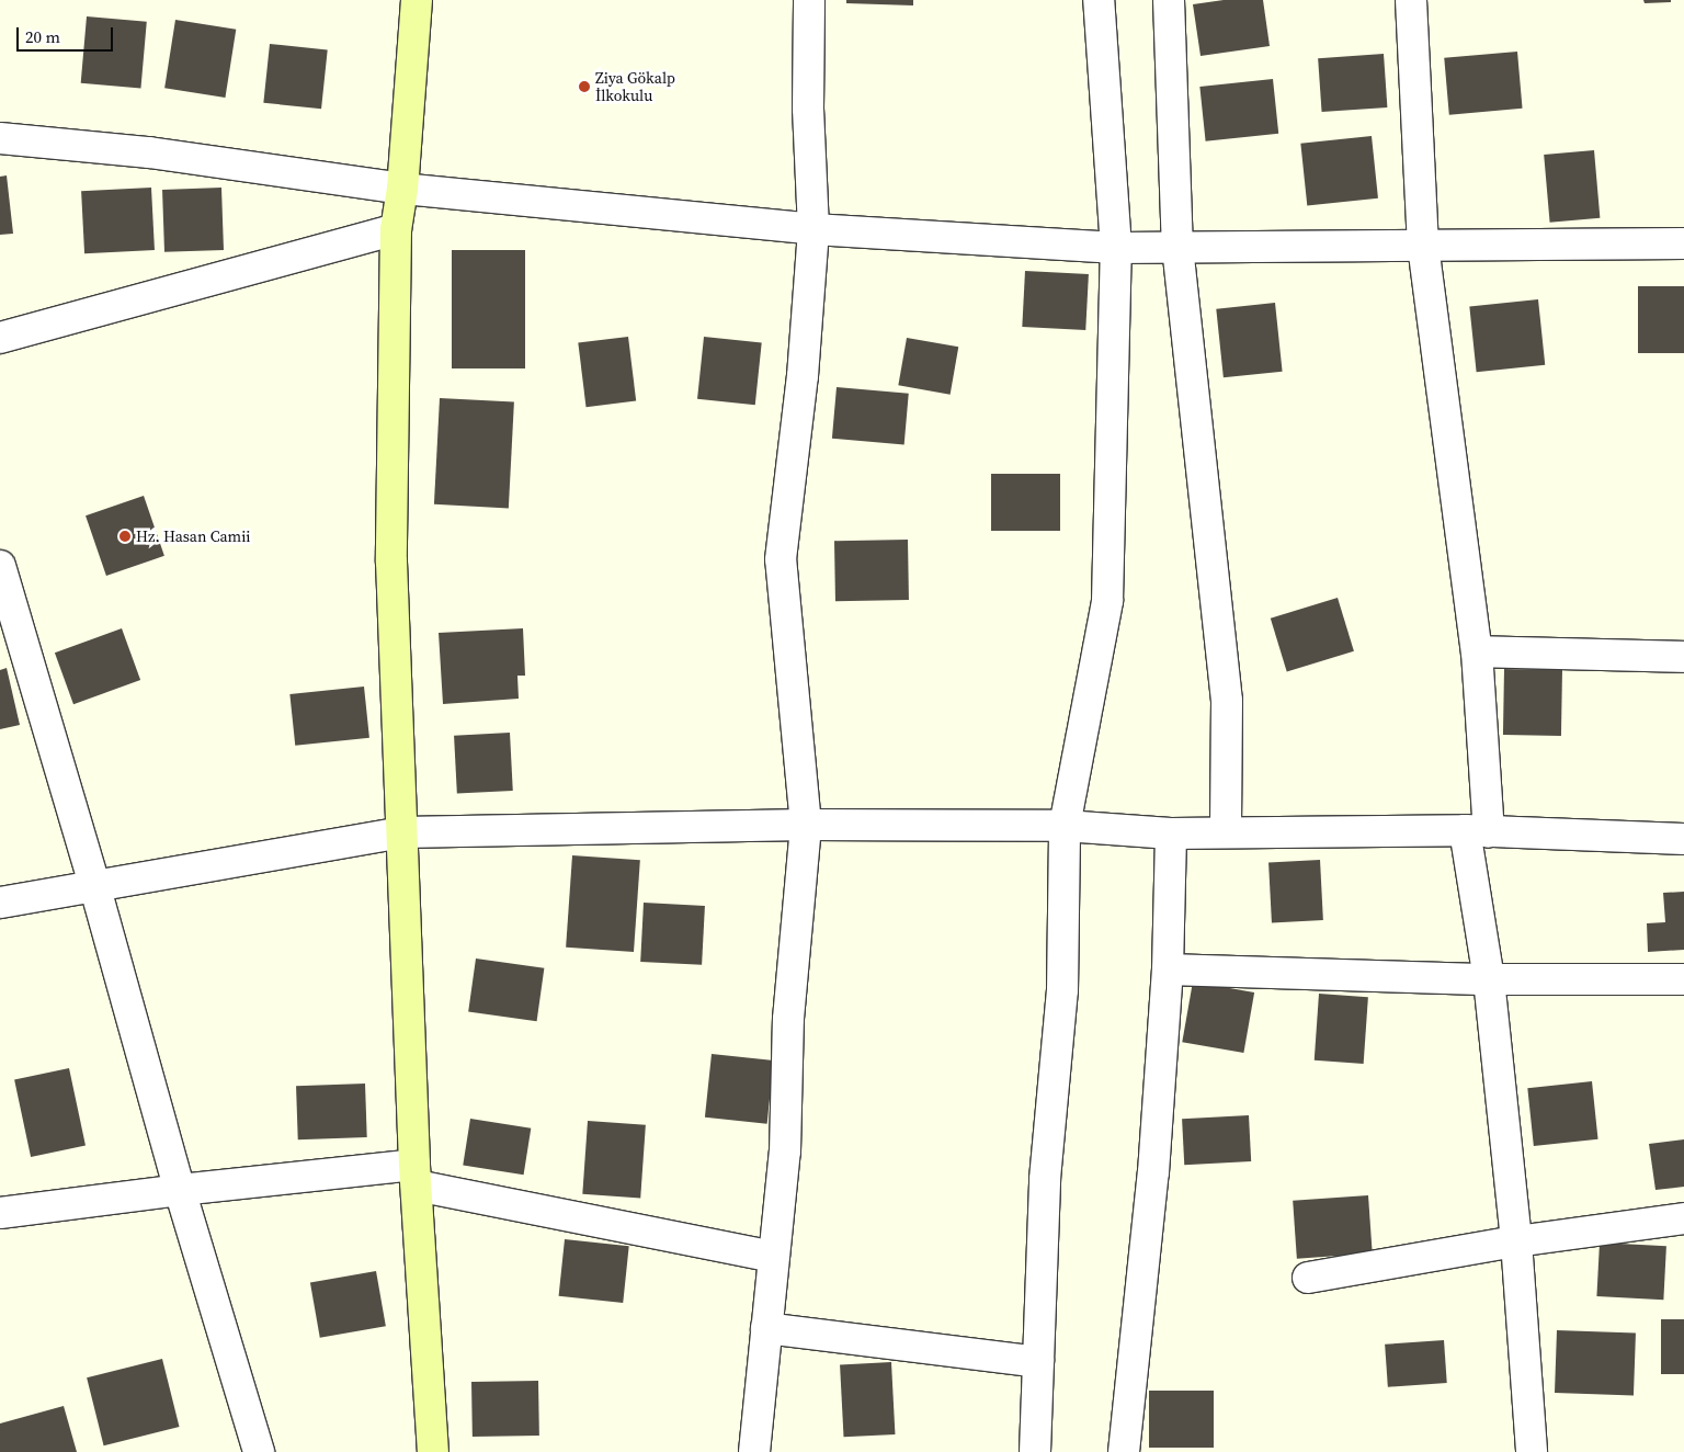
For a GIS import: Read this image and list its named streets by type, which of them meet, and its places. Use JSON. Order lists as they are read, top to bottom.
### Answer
{
  "places": ["Ziya Gökalp İlkokulu", "Hz. Hasan Camii"],
  "scale_bar": "20 m"
}
